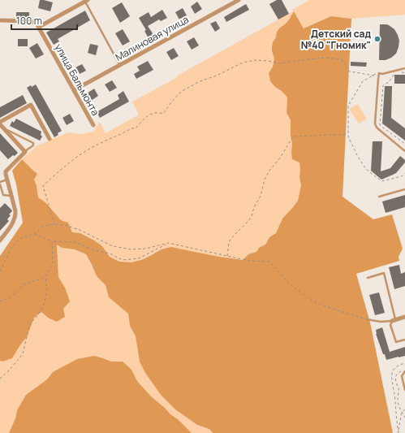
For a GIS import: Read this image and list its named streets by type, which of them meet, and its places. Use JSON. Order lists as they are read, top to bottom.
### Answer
{
  "streets": {
    "street": ["Малиновая улица", "улица Бальмонта"]
  },
  "crossings": [
    ["Малиновая улица", "улица Бальмонта"]
  ],
  "places": ["Детский сад №40 \"Гномик\""],
  "scale_bar": "100 m"
}
